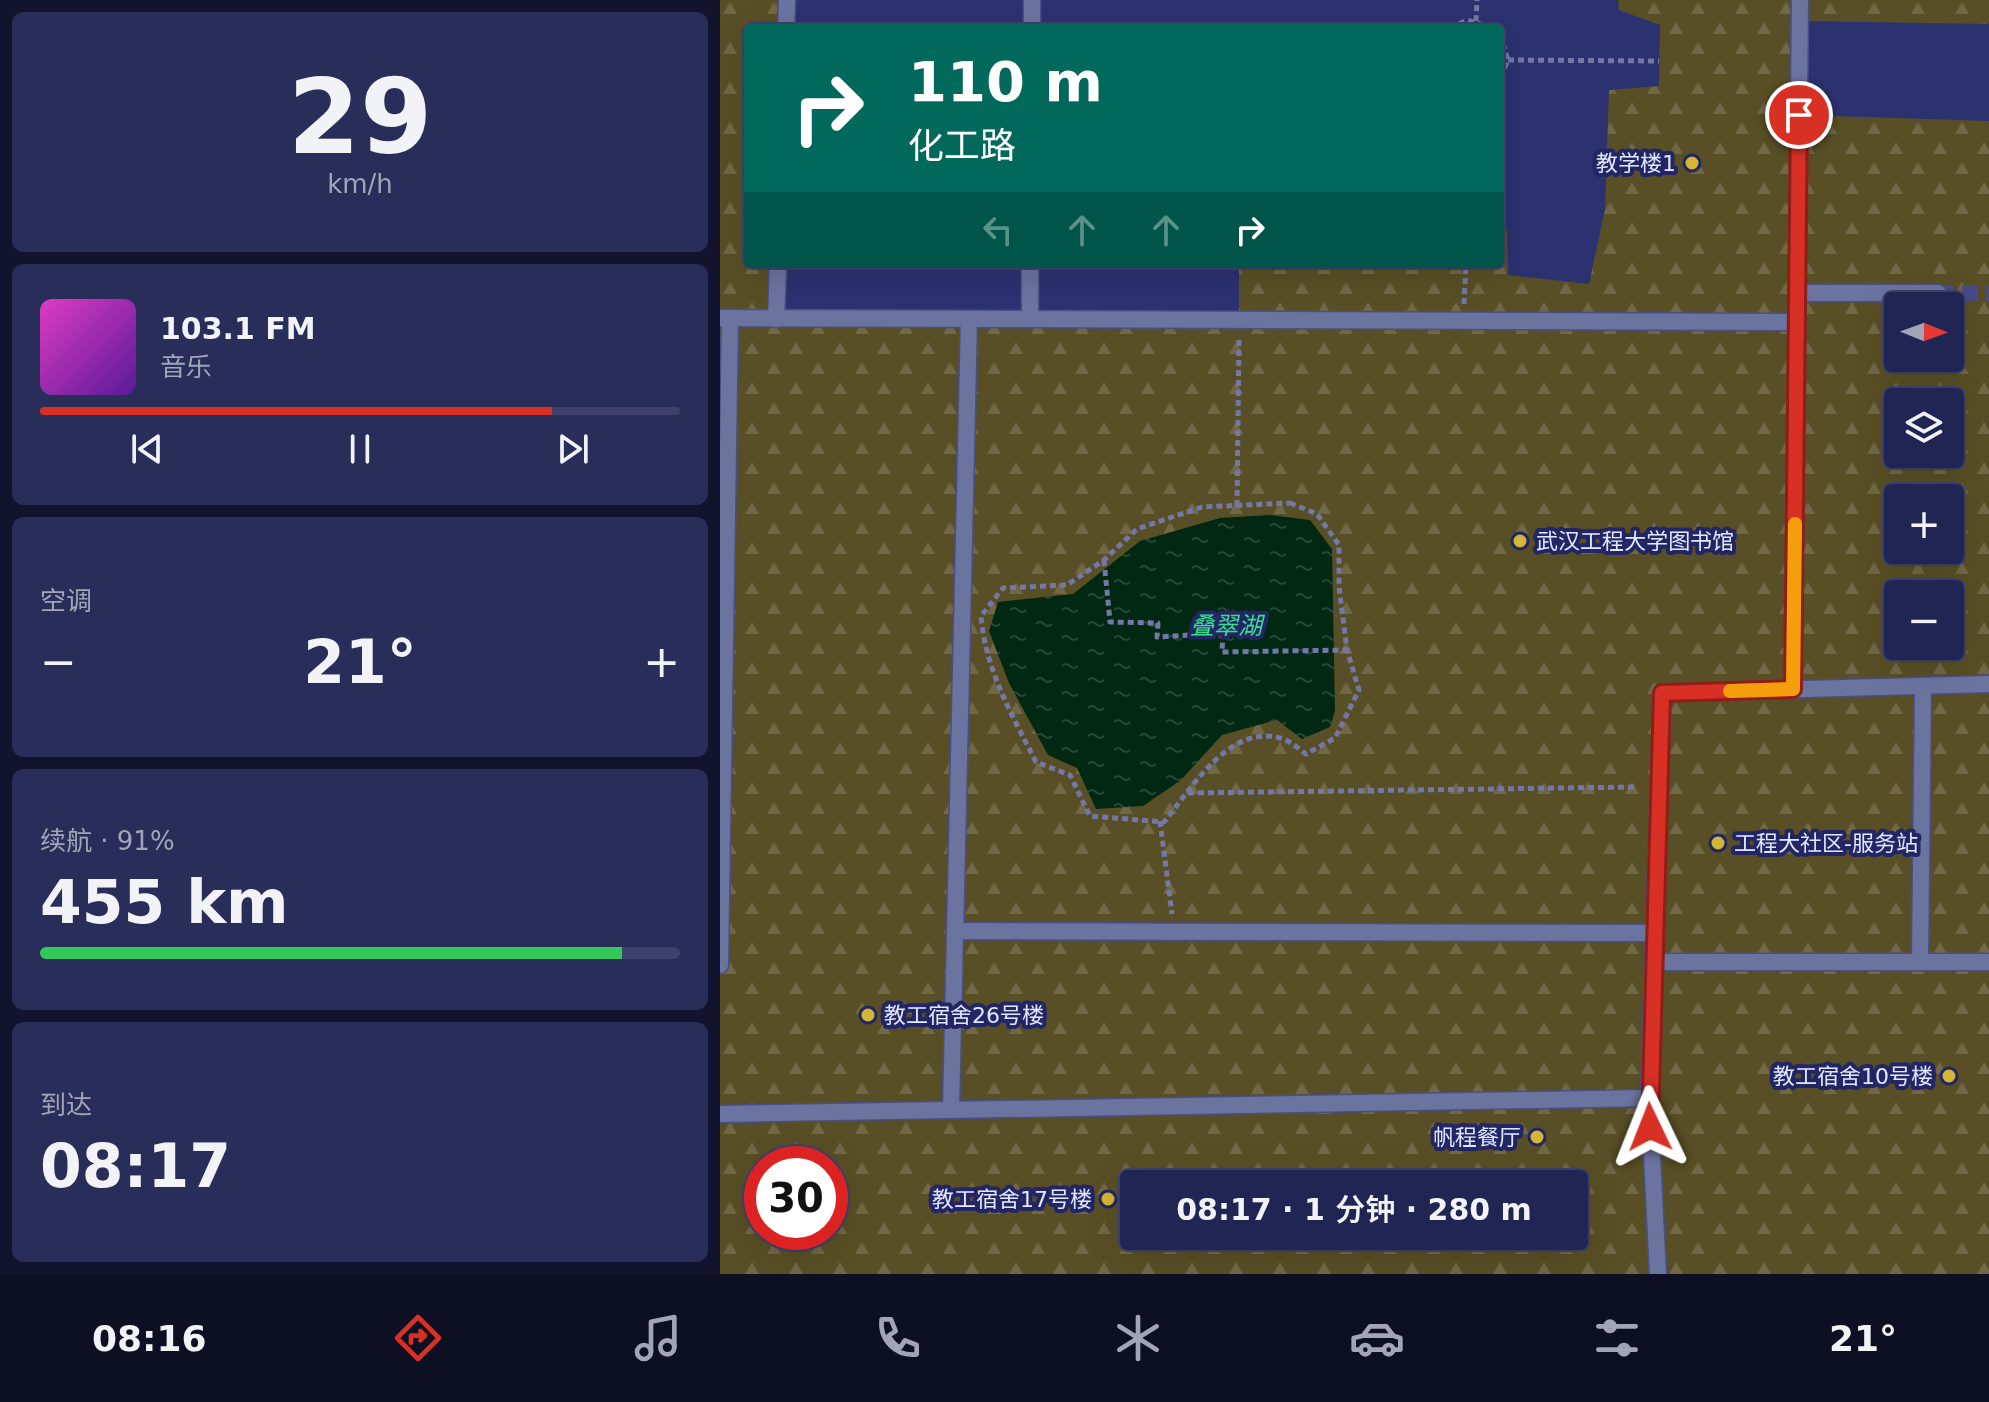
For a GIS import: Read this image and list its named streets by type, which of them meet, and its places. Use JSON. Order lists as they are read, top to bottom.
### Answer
{
  "water": ["叠翠湖"],
  "places": [
    "教学楼1",
    "武汉工程大学图书馆",
    "工程大社区-服务站",
    "教工宿舍26号楼",
    "教工宿舍10号楼",
    "帆程餐厅",
    "教工宿舍17号楼"
  ],
  "north": "right",
  "page": {
    "tile": [
      ["29", "km/h"],
      "空调",
      ["续航 · 91%", "455 km"],
      ["到达", "08:17"]
    ],
    "turn": ["110 m", "化工路"],
    "map_buttons": ["+", "−"],
    "song": ["103.1 FM", "音乐"],
    "heat": ["−", "21°", "+"],
    "limit": "30",
    "trip": "08:17 · 1 分钟 · 280 m",
    "tabs": ["08:16", "21°"]
  }
}
